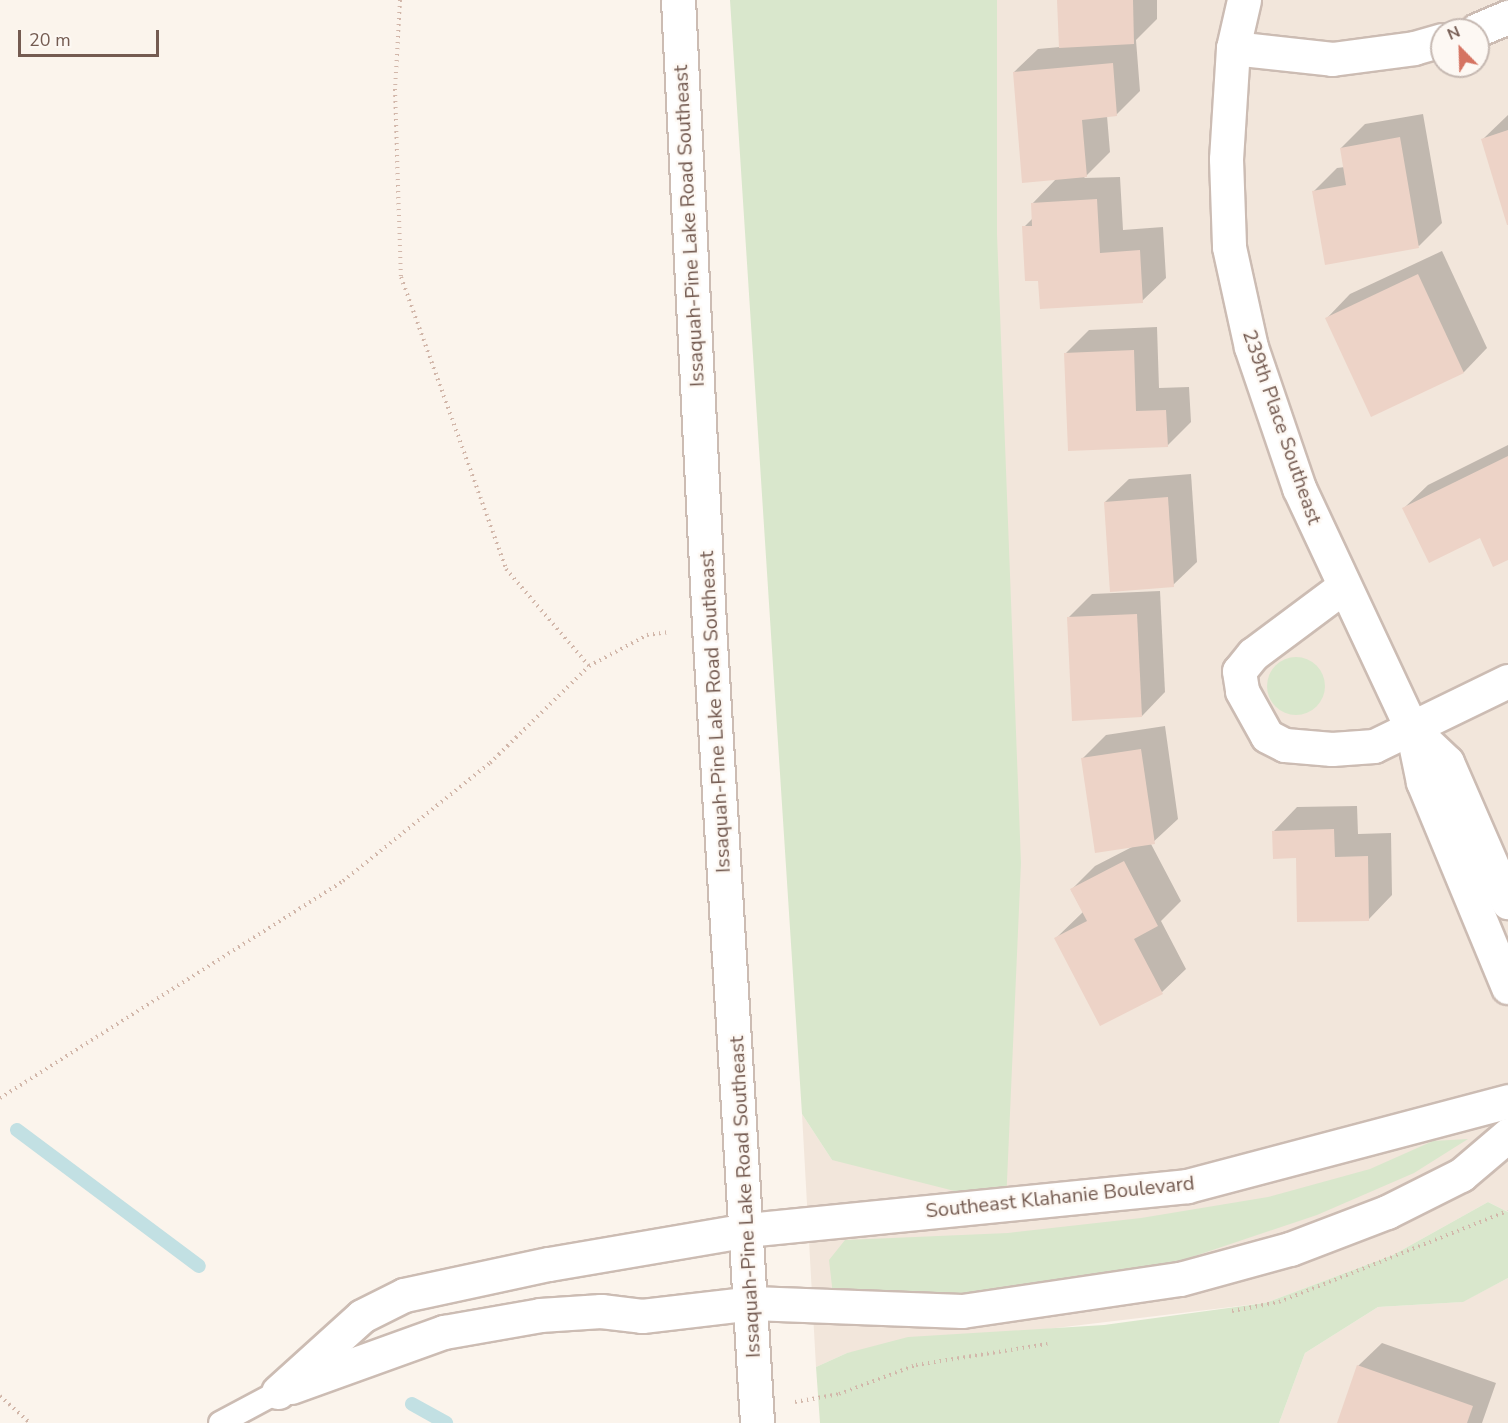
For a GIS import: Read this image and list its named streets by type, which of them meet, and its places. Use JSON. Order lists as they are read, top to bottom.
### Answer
{
  "streets": {
    "street": ["Issaquah-Pine Lake Road Southeast", "239th Place Southeast", "Southeast Klahanie Boulevard"]
  },
  "crossings": [
    ["Issaquah-Pine Lake Road Southeast", "Southeast Klahanie Boulevard"]
  ],
  "scale_bar": "20 m",
  "north": "top left"
}
